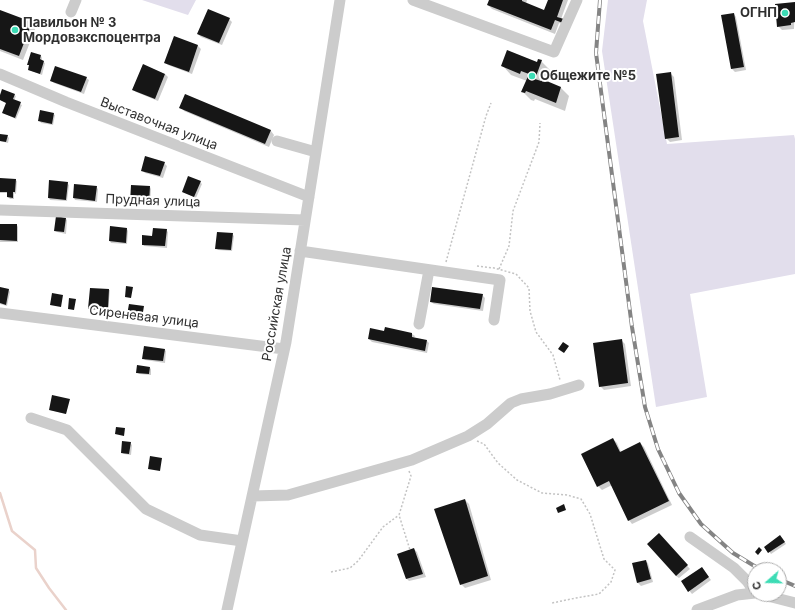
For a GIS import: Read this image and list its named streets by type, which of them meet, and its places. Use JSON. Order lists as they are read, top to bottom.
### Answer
{
  "streets": {
    "street": [
      "Выставочная улица",
      "Прудная улица",
      "Российская улица",
      "Сиреневая улица"
    ]
  },
  "crossings": [
    ["Выставочная улица", "Российская улица"],
    ["Прудная улица", "Российская улица"],
    ["Российская улица", "Сиреневая улица"]
  ],
  "places": ["ОГНП", "Павильон № 3 Мордовэкспоцентра", "Общежите №5"],
  "north": "left"
}
